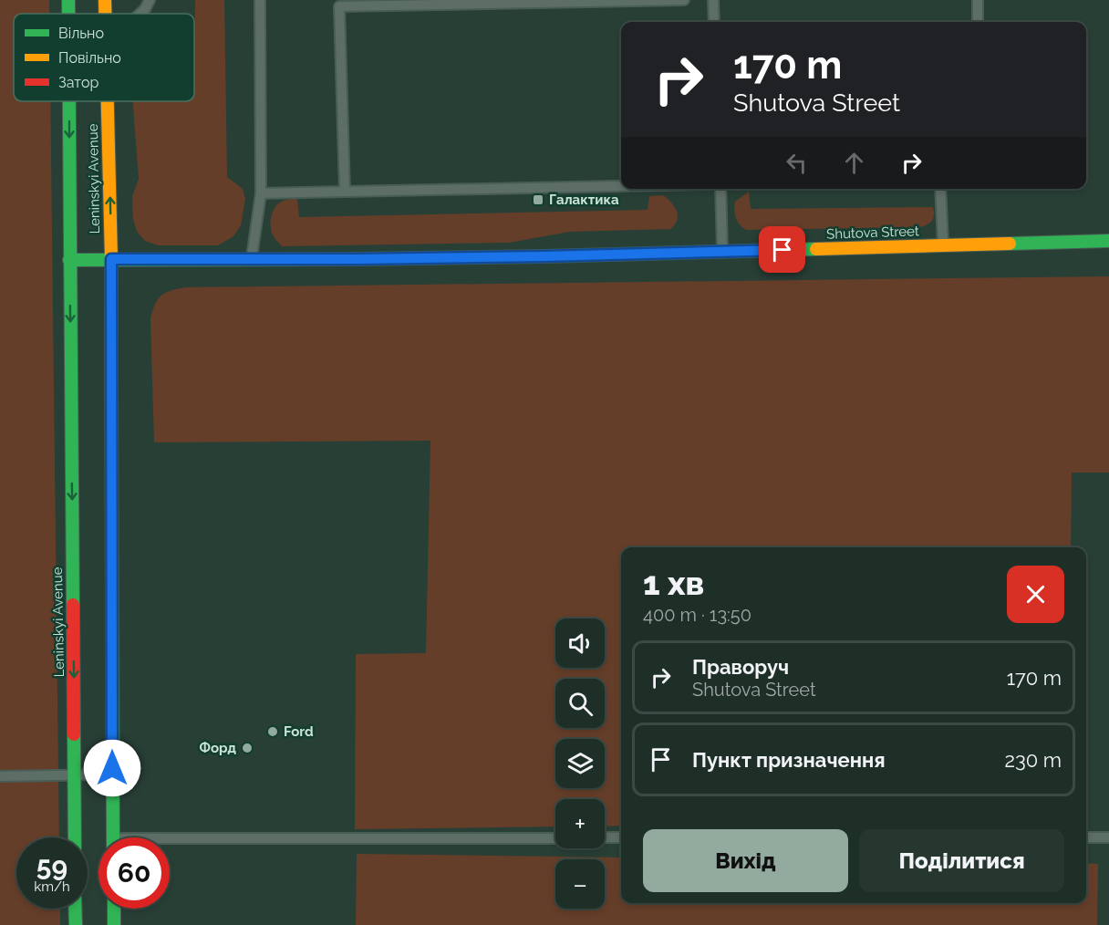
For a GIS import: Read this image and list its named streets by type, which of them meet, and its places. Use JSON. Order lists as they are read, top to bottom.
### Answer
{
  "streets": {
    "main road": ["Leninskyi Avenue", "Shutova Street"]
  },
  "crossings": [
    ["Leninskyi Avenue", "Shutova Street"]
  ],
  "places": {
    "transit": ["Галактика"],
    "other": ["Ford", "Форд"]
  },
  "legend": ["Вільно", "Повільно", "Затор"],
  "page": {
    "turn": ["170 m", "Shutova Street"],
    "heading": ["1 хв", "400 m · 13:50"],
    "map_buttons": ["+", "−"],
    "list": [
      {
        "name": "Праворуч",
        "note": "Shutova Street",
        "value": "170 m"
      },
      {
        "name": "Пункт призначення",
        "value": "230 m"
      }
    ],
    "buttons": ["Вихід", "Поділитися"],
    "speed": "59 km/h",
    "limit": "60"
  }
}
